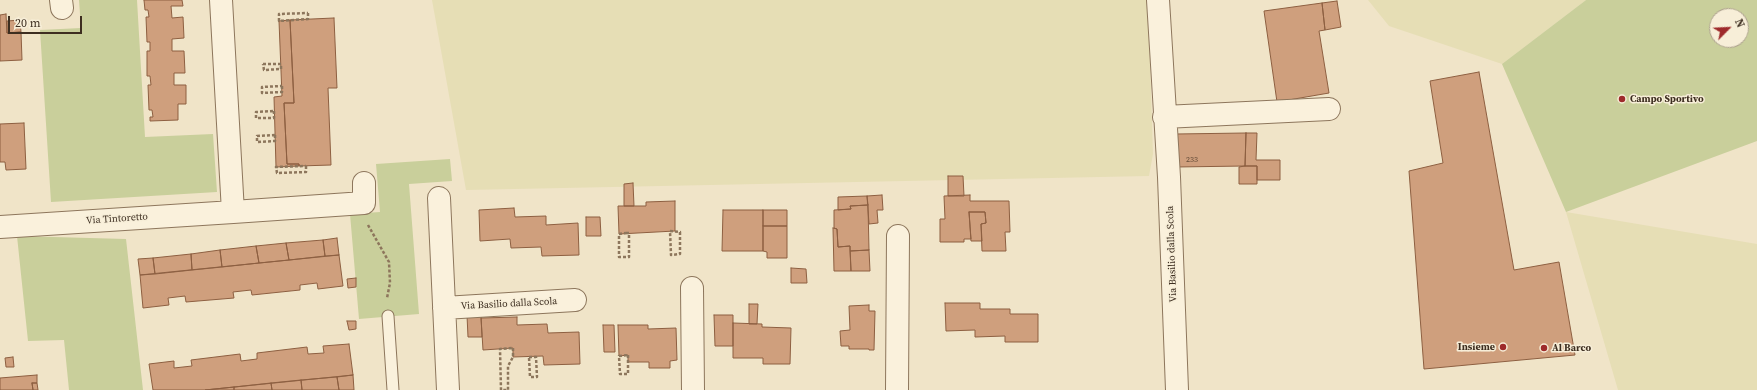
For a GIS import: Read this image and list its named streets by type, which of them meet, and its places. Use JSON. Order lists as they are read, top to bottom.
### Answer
{
  "streets": {
    "street": ["Via Tintoretto", "Via Basilio dalla Scola"]
  },
  "places": ["Campo Sportivo", "Insieme", "Al Barco"],
  "house_numbers": ["233"],
  "scale_bar": "20 m",
  "north": "top right"
}
